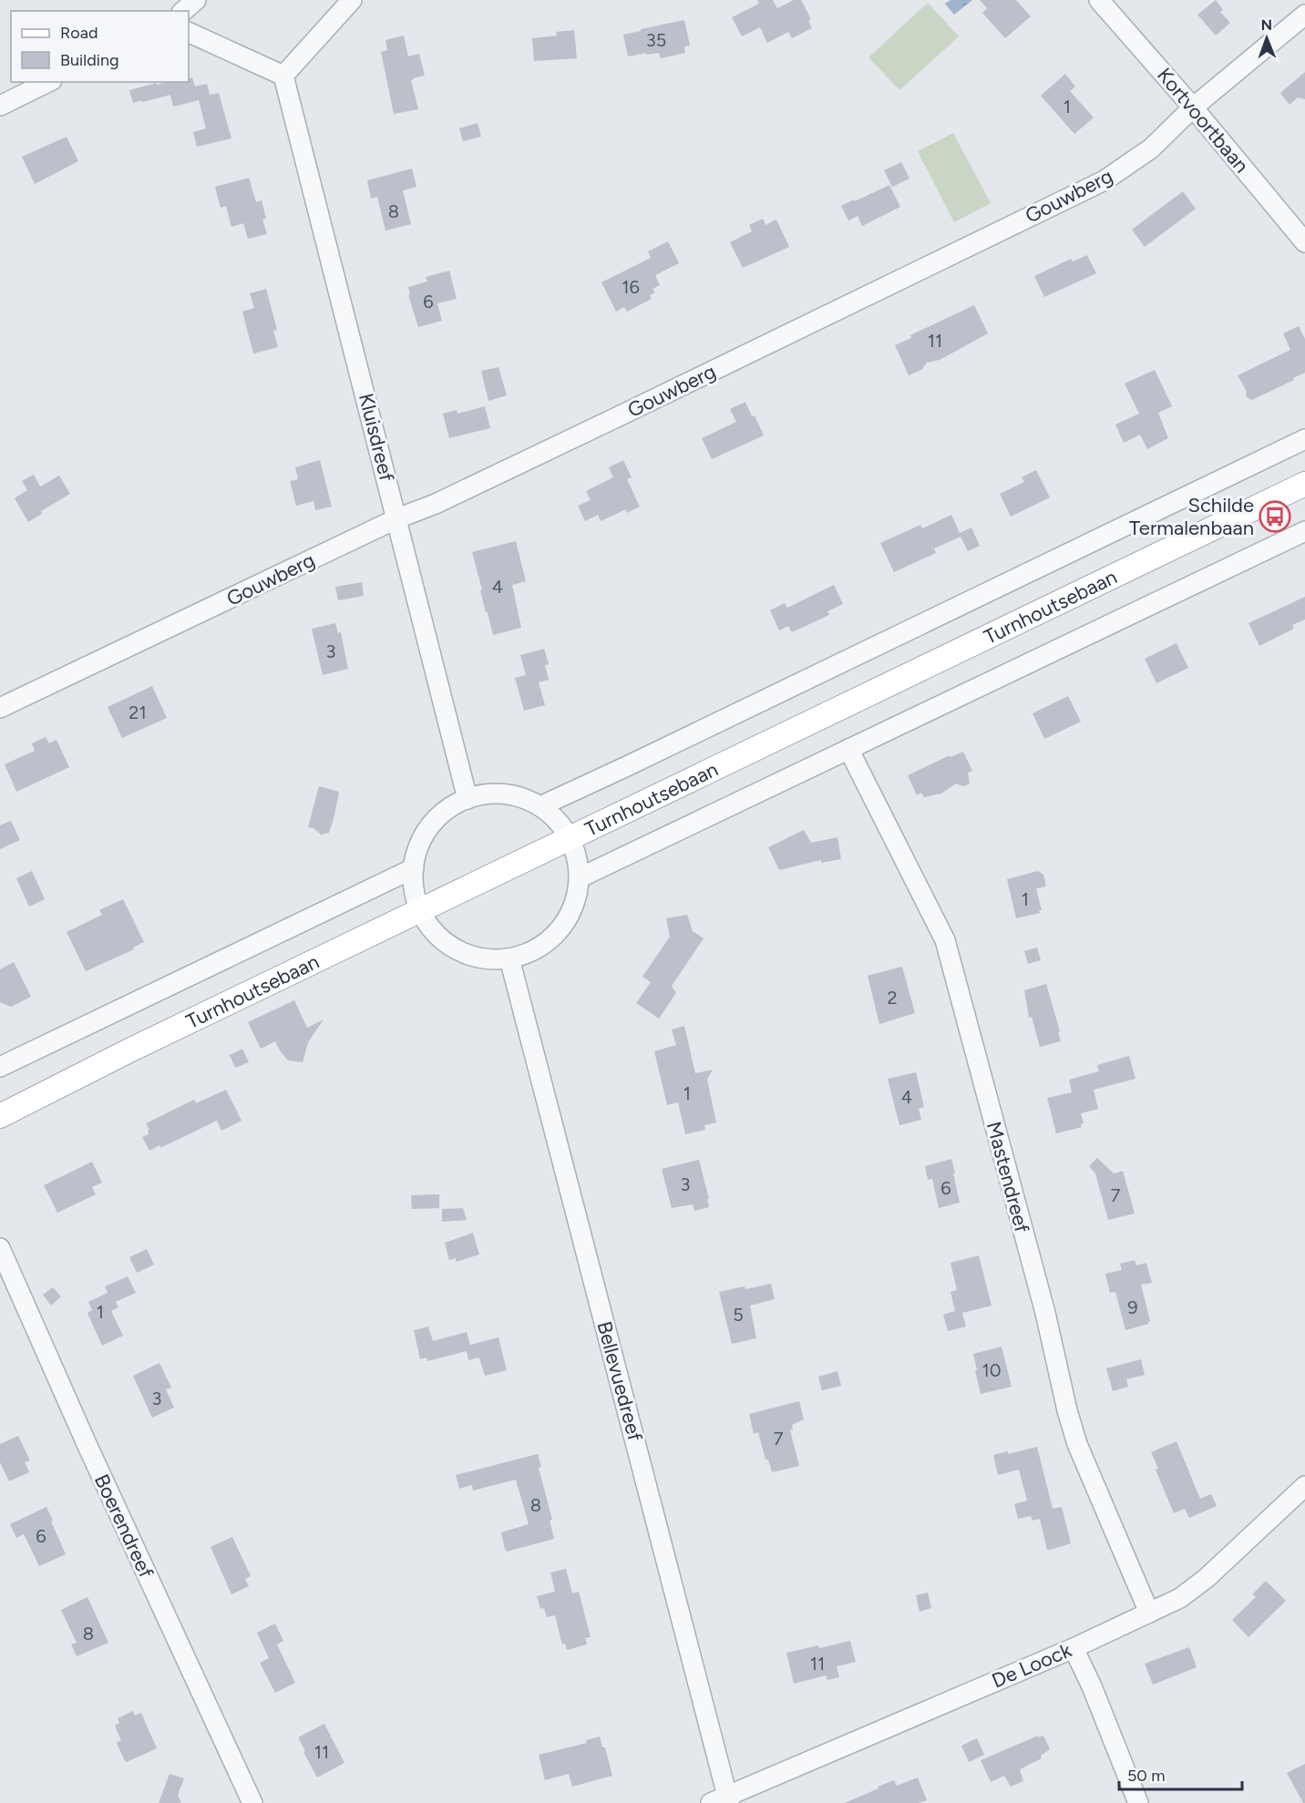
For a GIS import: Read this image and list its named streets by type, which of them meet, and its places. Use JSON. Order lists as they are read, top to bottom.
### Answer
{
  "streets": {
    "main road": ["Turnhoutsebaan"],
    "street": [
      "Kortvoortbaan",
      "Gouwberg",
      "Kluisdreef",
      "Mastendreef",
      "Bellevuedreef",
      "Boerendreef",
      "De Loock"
    ]
  },
  "crossings": [
    ["Kortvoortbaan", "Gouwberg"],
    ["Gouwberg", "Kluisdreef"],
    ["Turnhoutsebaan", "Mastendreef"],
    ["Mastendreef", "De Loock"],
    ["Bellevuedreef", "De Loock"]
  ],
  "places": {
    "bus stop": ["Schilde Termalenbaan"]
  },
  "house_numbers": [
    "35",
    "1",
    "8",
    "16",
    "6",
    "11",
    "4",
    "3",
    "21",
    "1",
    "2",
    "1",
    "4",
    "3",
    "6",
    "7",
    "9",
    "1",
    "5",
    "10",
    "3",
    "7",
    "8",
    "6",
    "8",
    "11",
    "11"
  ],
  "legend": ["Road", "Building"],
  "scale_bar": "50 m",
  "north": "top"
}
